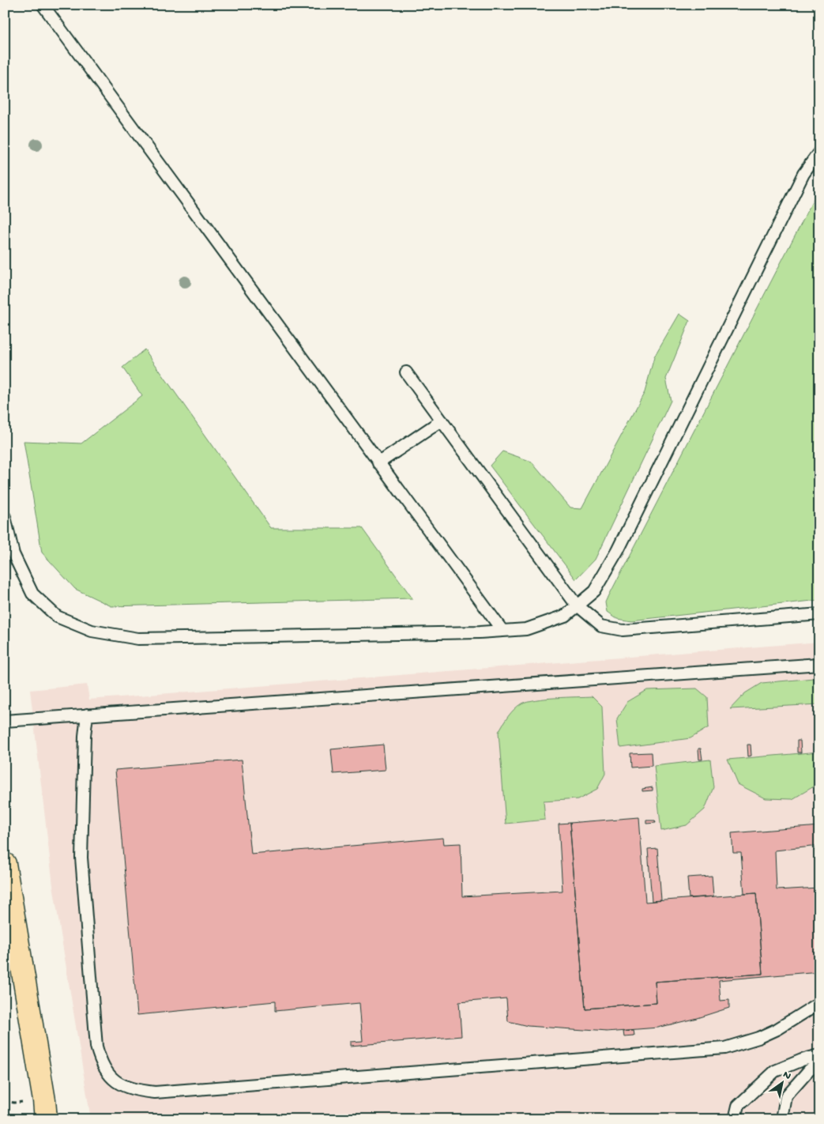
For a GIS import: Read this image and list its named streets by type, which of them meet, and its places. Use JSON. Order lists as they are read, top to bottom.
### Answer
{
  "north": "top right"
}
